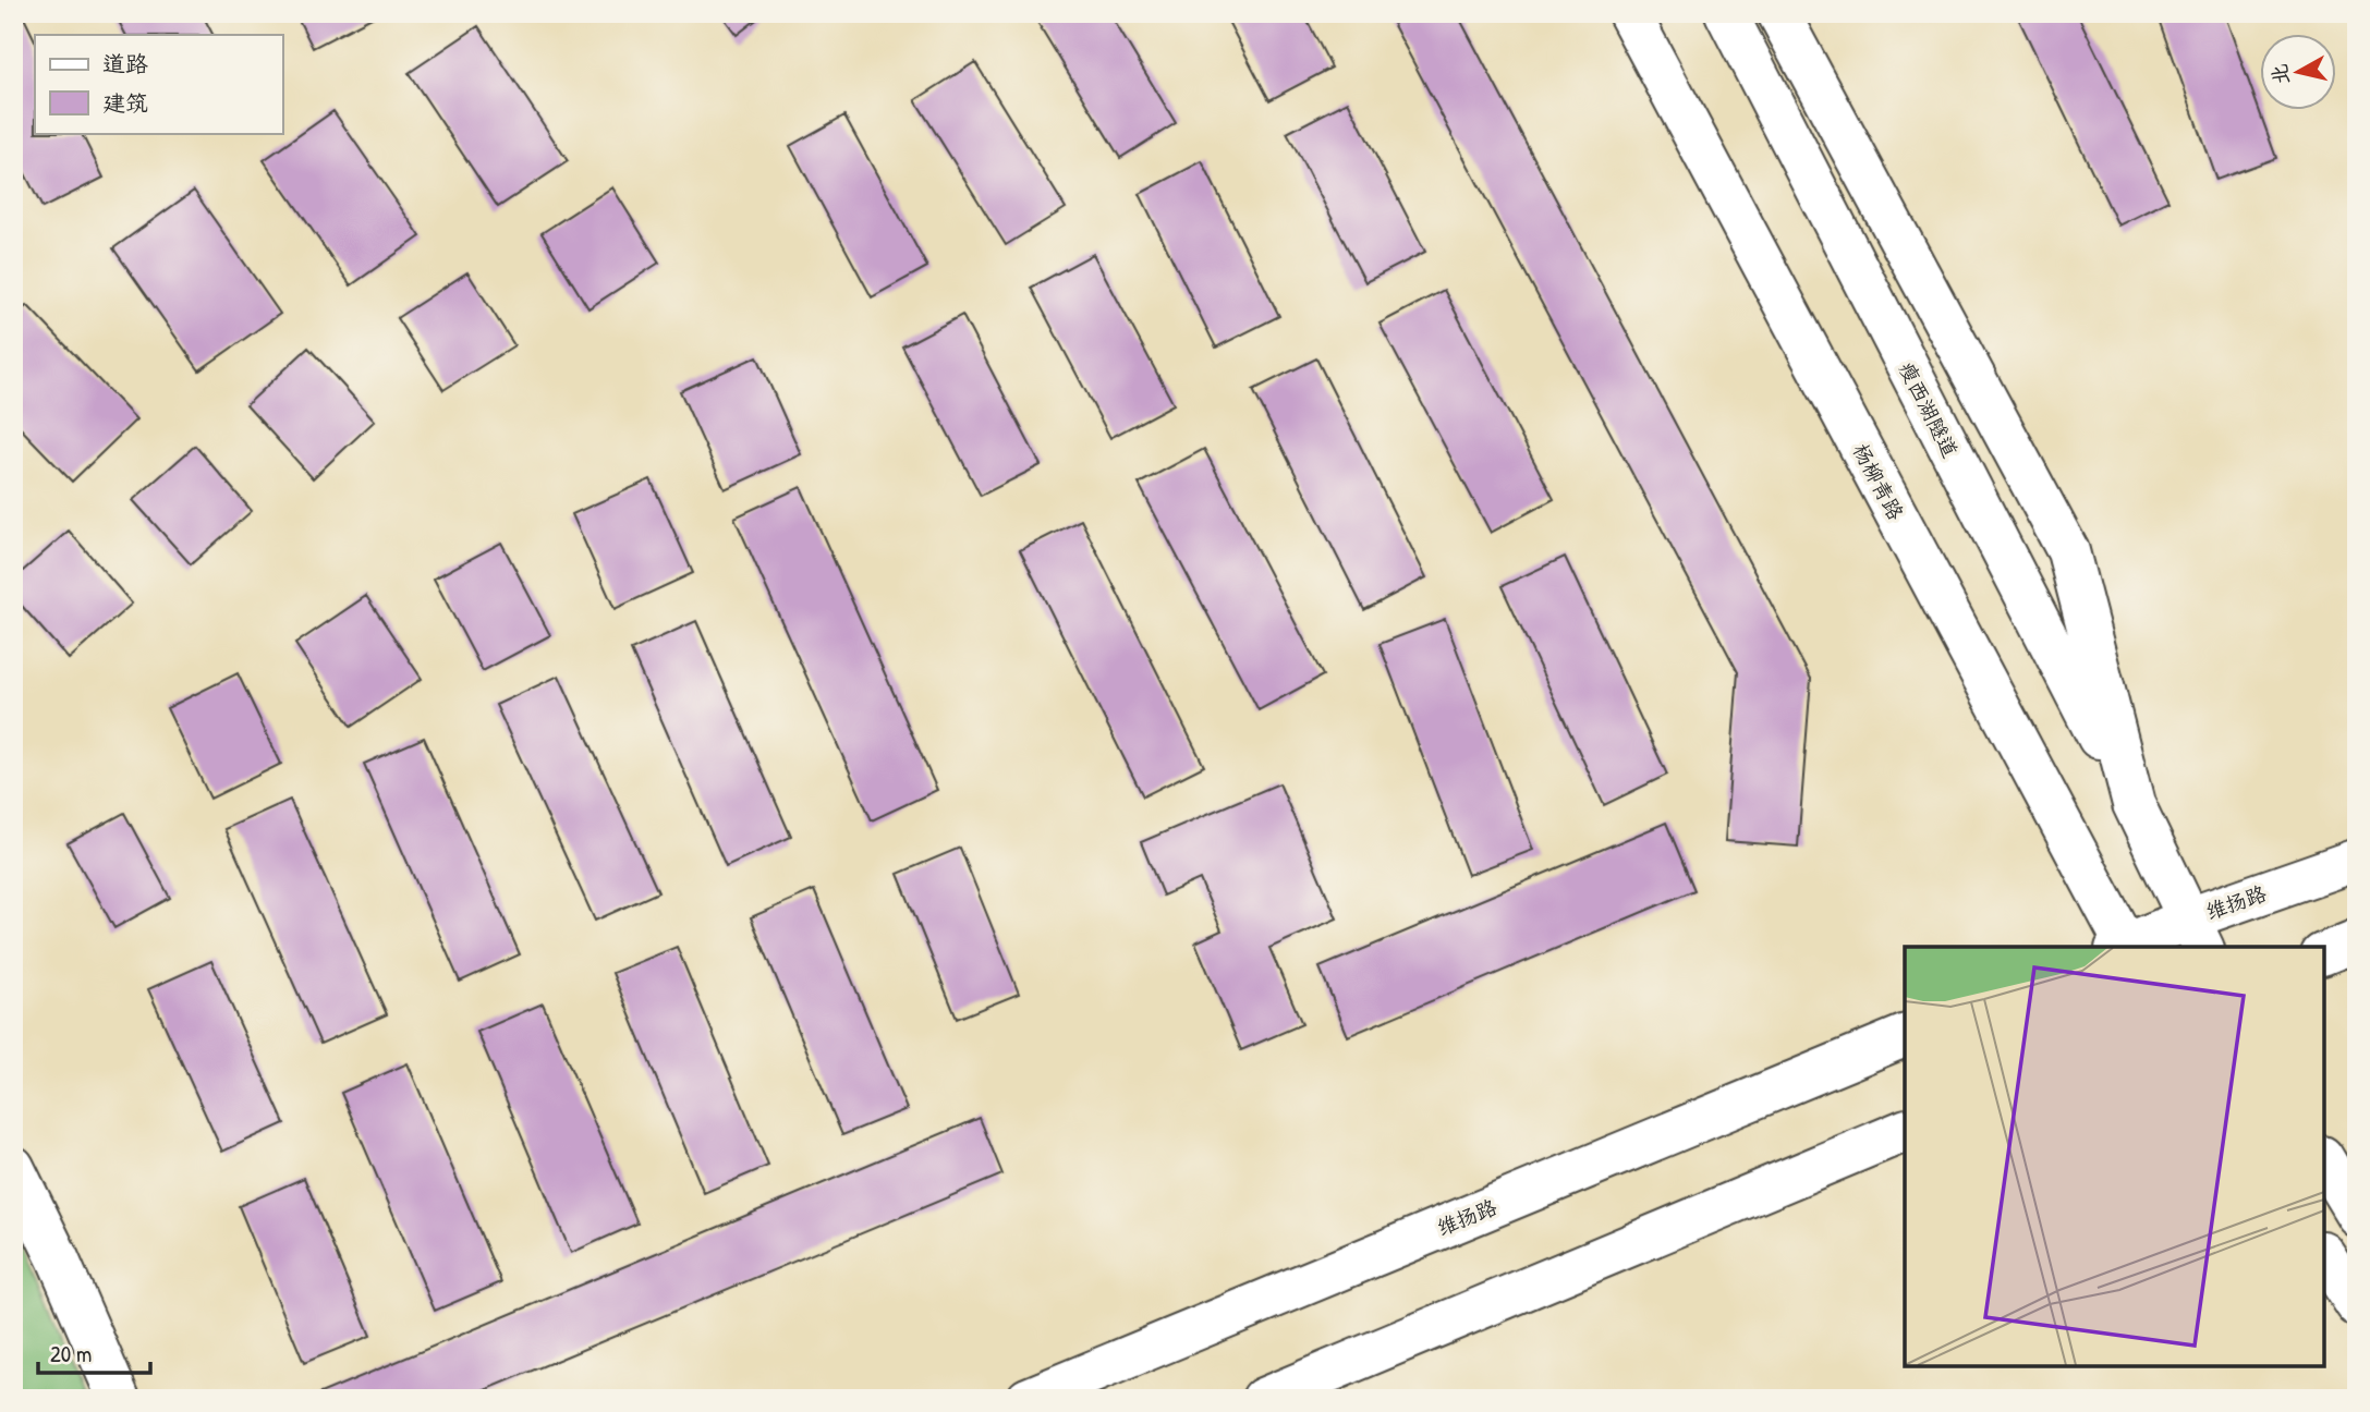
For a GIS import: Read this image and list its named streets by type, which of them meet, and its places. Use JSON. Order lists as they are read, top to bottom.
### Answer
{
  "streets": {
    "main road": ["瘦西湖隧道", "杨柳青路", "维扬路"]
  },
  "legend": ["道路", "建筑"],
  "scale_bar": "20 m",
  "north": "left"
}
